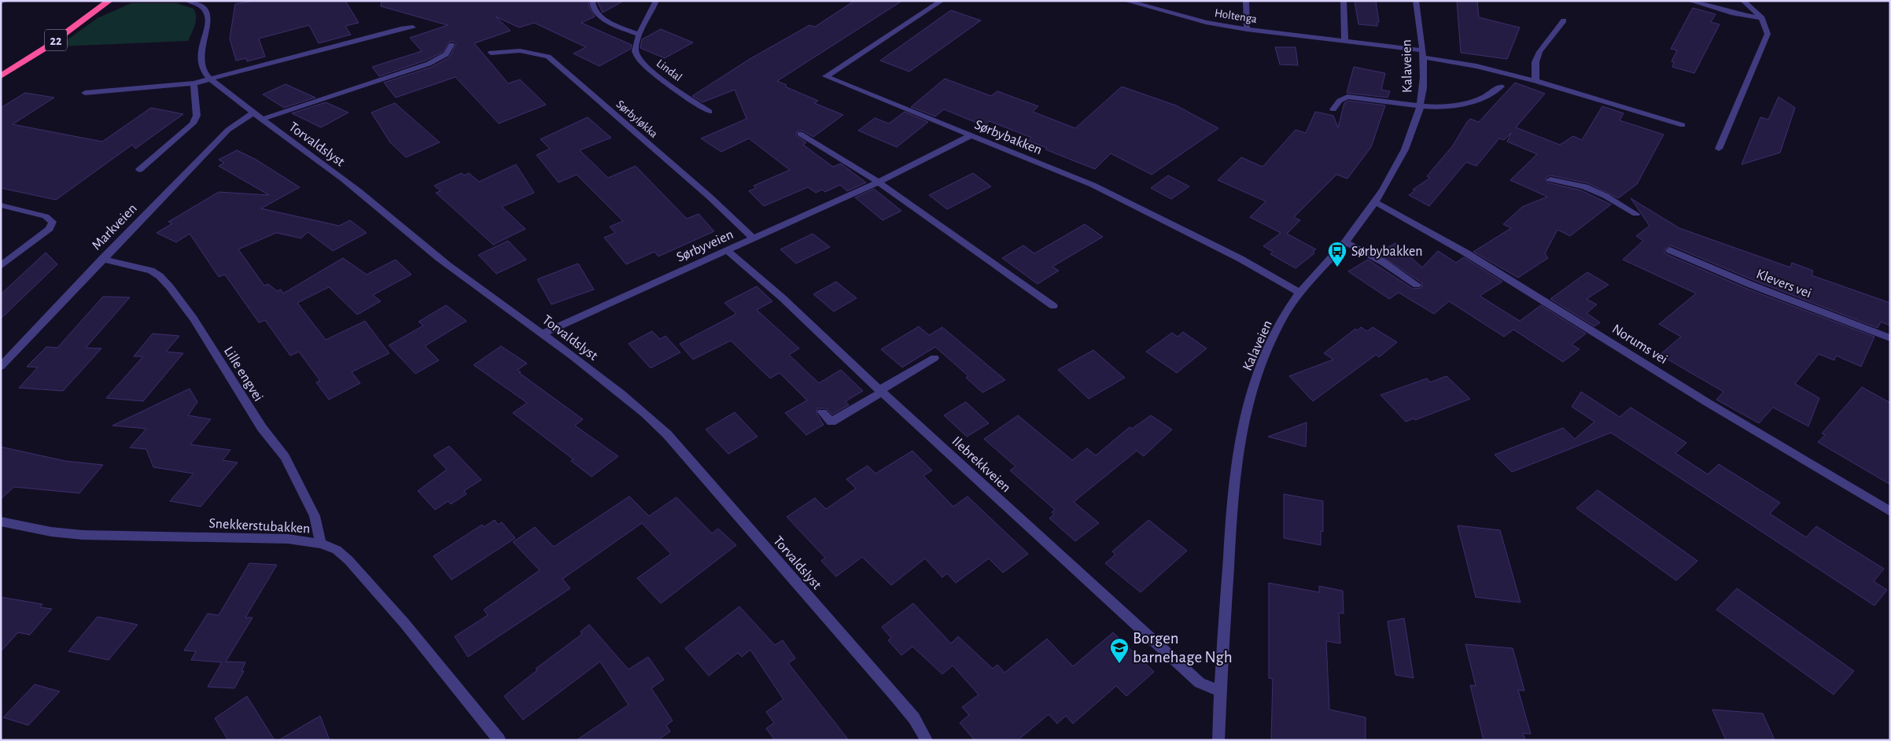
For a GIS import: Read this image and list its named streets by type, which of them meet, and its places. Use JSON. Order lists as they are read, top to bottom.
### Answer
{
  "streets": {
    "highway": ["22"],
    "street": [
      "Holtenga",
      "Kalaveien",
      "Lindal",
      "Sørbyløkka",
      "Sørbybakken",
      "Torvaldslyst",
      "Markveien",
      "Sørbyveien",
      "Klevers vei",
      "Norums vei",
      "Lille engvei",
      "Ilebrekkveien",
      "Snekkerstubakken"
    ]
  },
  "crossings": [
    ["Holtenga", "Kalaveien"],
    ["Kalaveien", "Sørbybakken"],
    ["Kalaveien", "Norums vei"],
    ["Kalaveien", "Ilebrekkveien"],
    ["Sørbyløkka", "Sørbyveien"],
    ["Sørbybakken", "Sørbyveien"],
    ["Torvaldslyst", "Markveien"],
    ["Torvaldslyst", "Sørbyveien"],
    ["Markveien", "Lille engvei"],
    ["Sørbyveien", "Ilebrekkveien"],
    ["Lille engvei", "Snekkerstubakken"]
  ],
  "places": {
    "bus stop": ["Sørbybakken"],
    "school or university": ["Borgen barnehage Ngh"]
  }
}
